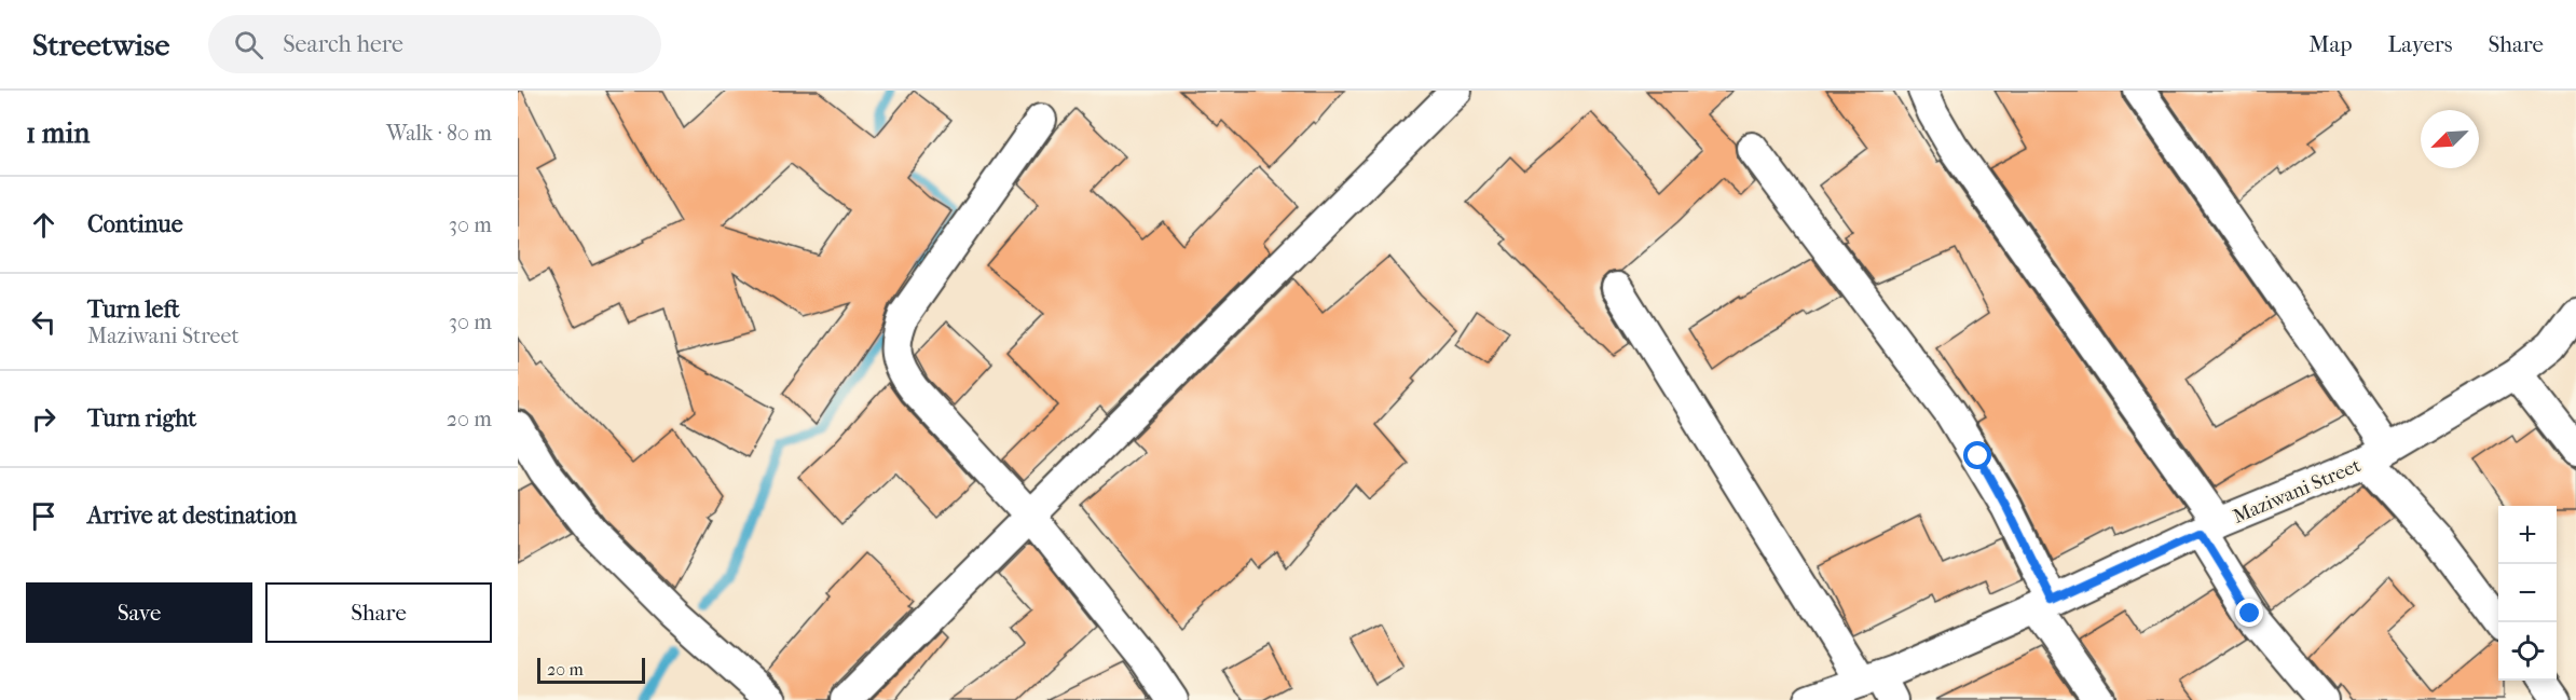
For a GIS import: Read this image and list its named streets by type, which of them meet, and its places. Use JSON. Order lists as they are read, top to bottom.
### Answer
{
  "streets": {
    "street": ["Maziwani Street"]
  },
  "scale_bar": "20 m",
  "north": "bottom left",
  "page": {
    "header": "Streetwise",
    "search": "Search here",
    "nav": ["Map", "Layers", "Share"],
    "heading": ["1 min", "Walk · 80 m"],
    "list": [
      ["Continue", "30 m"],
      ["Turn left", "Maziwani Street", "30 m"],
      ["Turn right", "20 m"],
      "Arrive at destination"
    ],
    "map_buttons": ["+", "−"],
    "buttons": ["Save", "Share"],
    "scale": "20 m"
  }
}
